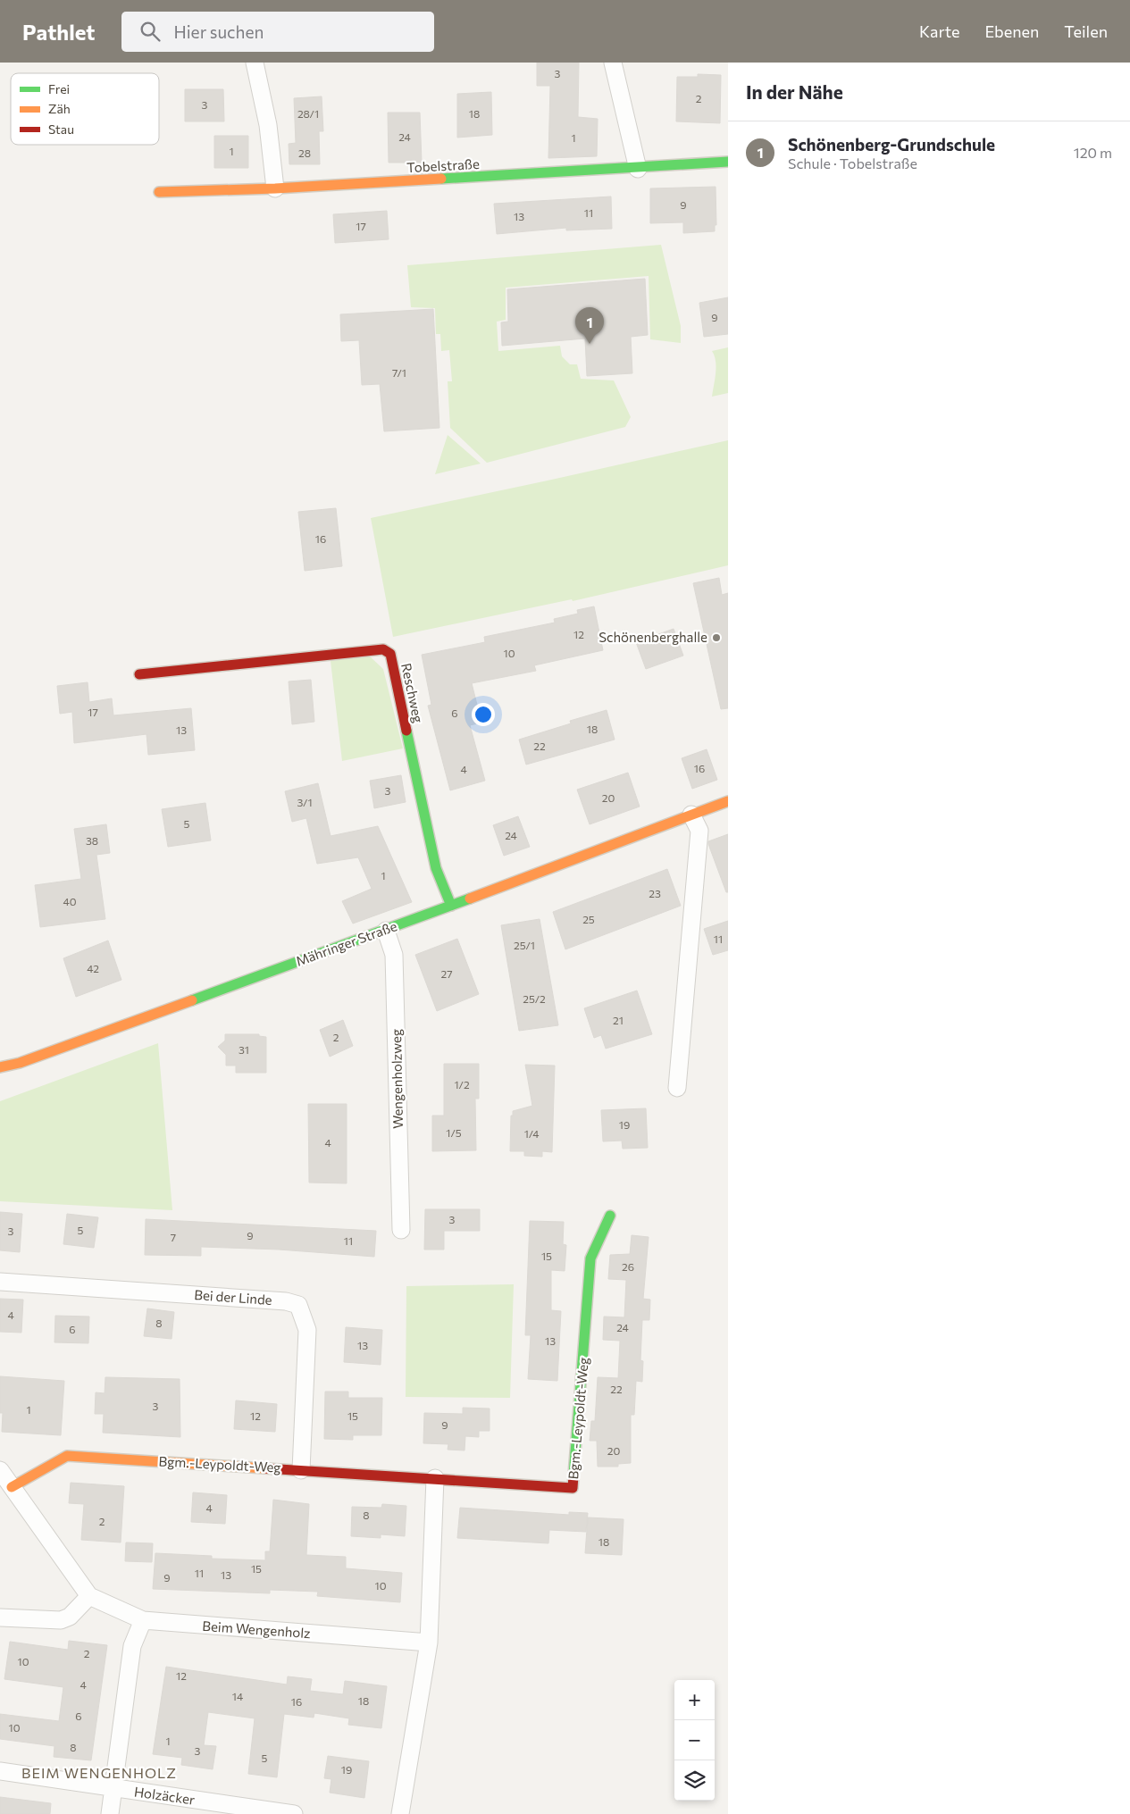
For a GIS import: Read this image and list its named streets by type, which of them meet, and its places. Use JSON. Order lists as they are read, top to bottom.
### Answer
{
  "streets": {
    "street": [
      "Tobelstraße",
      "Reschweg",
      "Mähringer Straße",
      "Wengenholzweg",
      "Bei der Linde",
      "Bgm.-Leypoldt-Weg",
      "Beim Wengenholz",
      "Holzäcker"
    ]
  },
  "crossings": [
    ["Reschweg", "Mähringer Straße"],
    ["Mähringer Straße", "Wengenholzweg"],
    ["Bei der Linde", "Bgm.-Leypoldt-Weg"]
  ],
  "districts": ["BEIM WENGENHOLZ"],
  "places": ["Schönenberghalle"],
  "house_numbers": [
    "3",
    "2",
    "3",
    "28/1",
    "18",
    "24",
    "1",
    "1",
    "28",
    "9",
    "11",
    "13",
    "17",
    "9",
    "7/1",
    "16",
    "12",
    "10",
    "17",
    "6",
    "18",
    "13",
    "22",
    "16",
    "4",
    "3",
    "20",
    "3/1",
    "5",
    "24",
    "38",
    "1",
    "23",
    "40",
    "25",
    "11",
    "25/1",
    "42",
    "27",
    "25/2",
    "21",
    "2",
    "31",
    "1/2",
    "19",
    "1/5",
    "1/4",
    "4",
    "3",
    "5",
    "3",
    "9",
    "7",
    "11",
    "15",
    "26",
    "4",
    "8",
    "24",
    "6",
    "13",
    "13",
    "22",
    "3",
    "1",
    "12",
    "15",
    "9",
    "20",
    "4",
    "8",
    "2",
    "18",
    "15",
    "11",
    "13",
    "9",
    "10",
    "2",
    "10",
    "12",
    "4",
    "14",
    "18",
    "16",
    "6",
    "10",
    "1",
    "8",
    "3",
    "5",
    "19"
  ],
  "legend": ["Frei", "Zäh", "Stau"],
  "page": {
    "header": "Pathlet",
    "search": "Hier suchen",
    "nav": ["Karte", "Ebenen", "Teilen"],
    "heading": "In der Nähe",
    "list": [
      {
        "mark": "1",
        "name": "Schönenberg-Grundschule",
        "note": "Schule · Tobelstraße",
        "value": "120 m"
      }
    ],
    "pins": "1",
    "map_buttons": ["+", "−"]
  }
}
